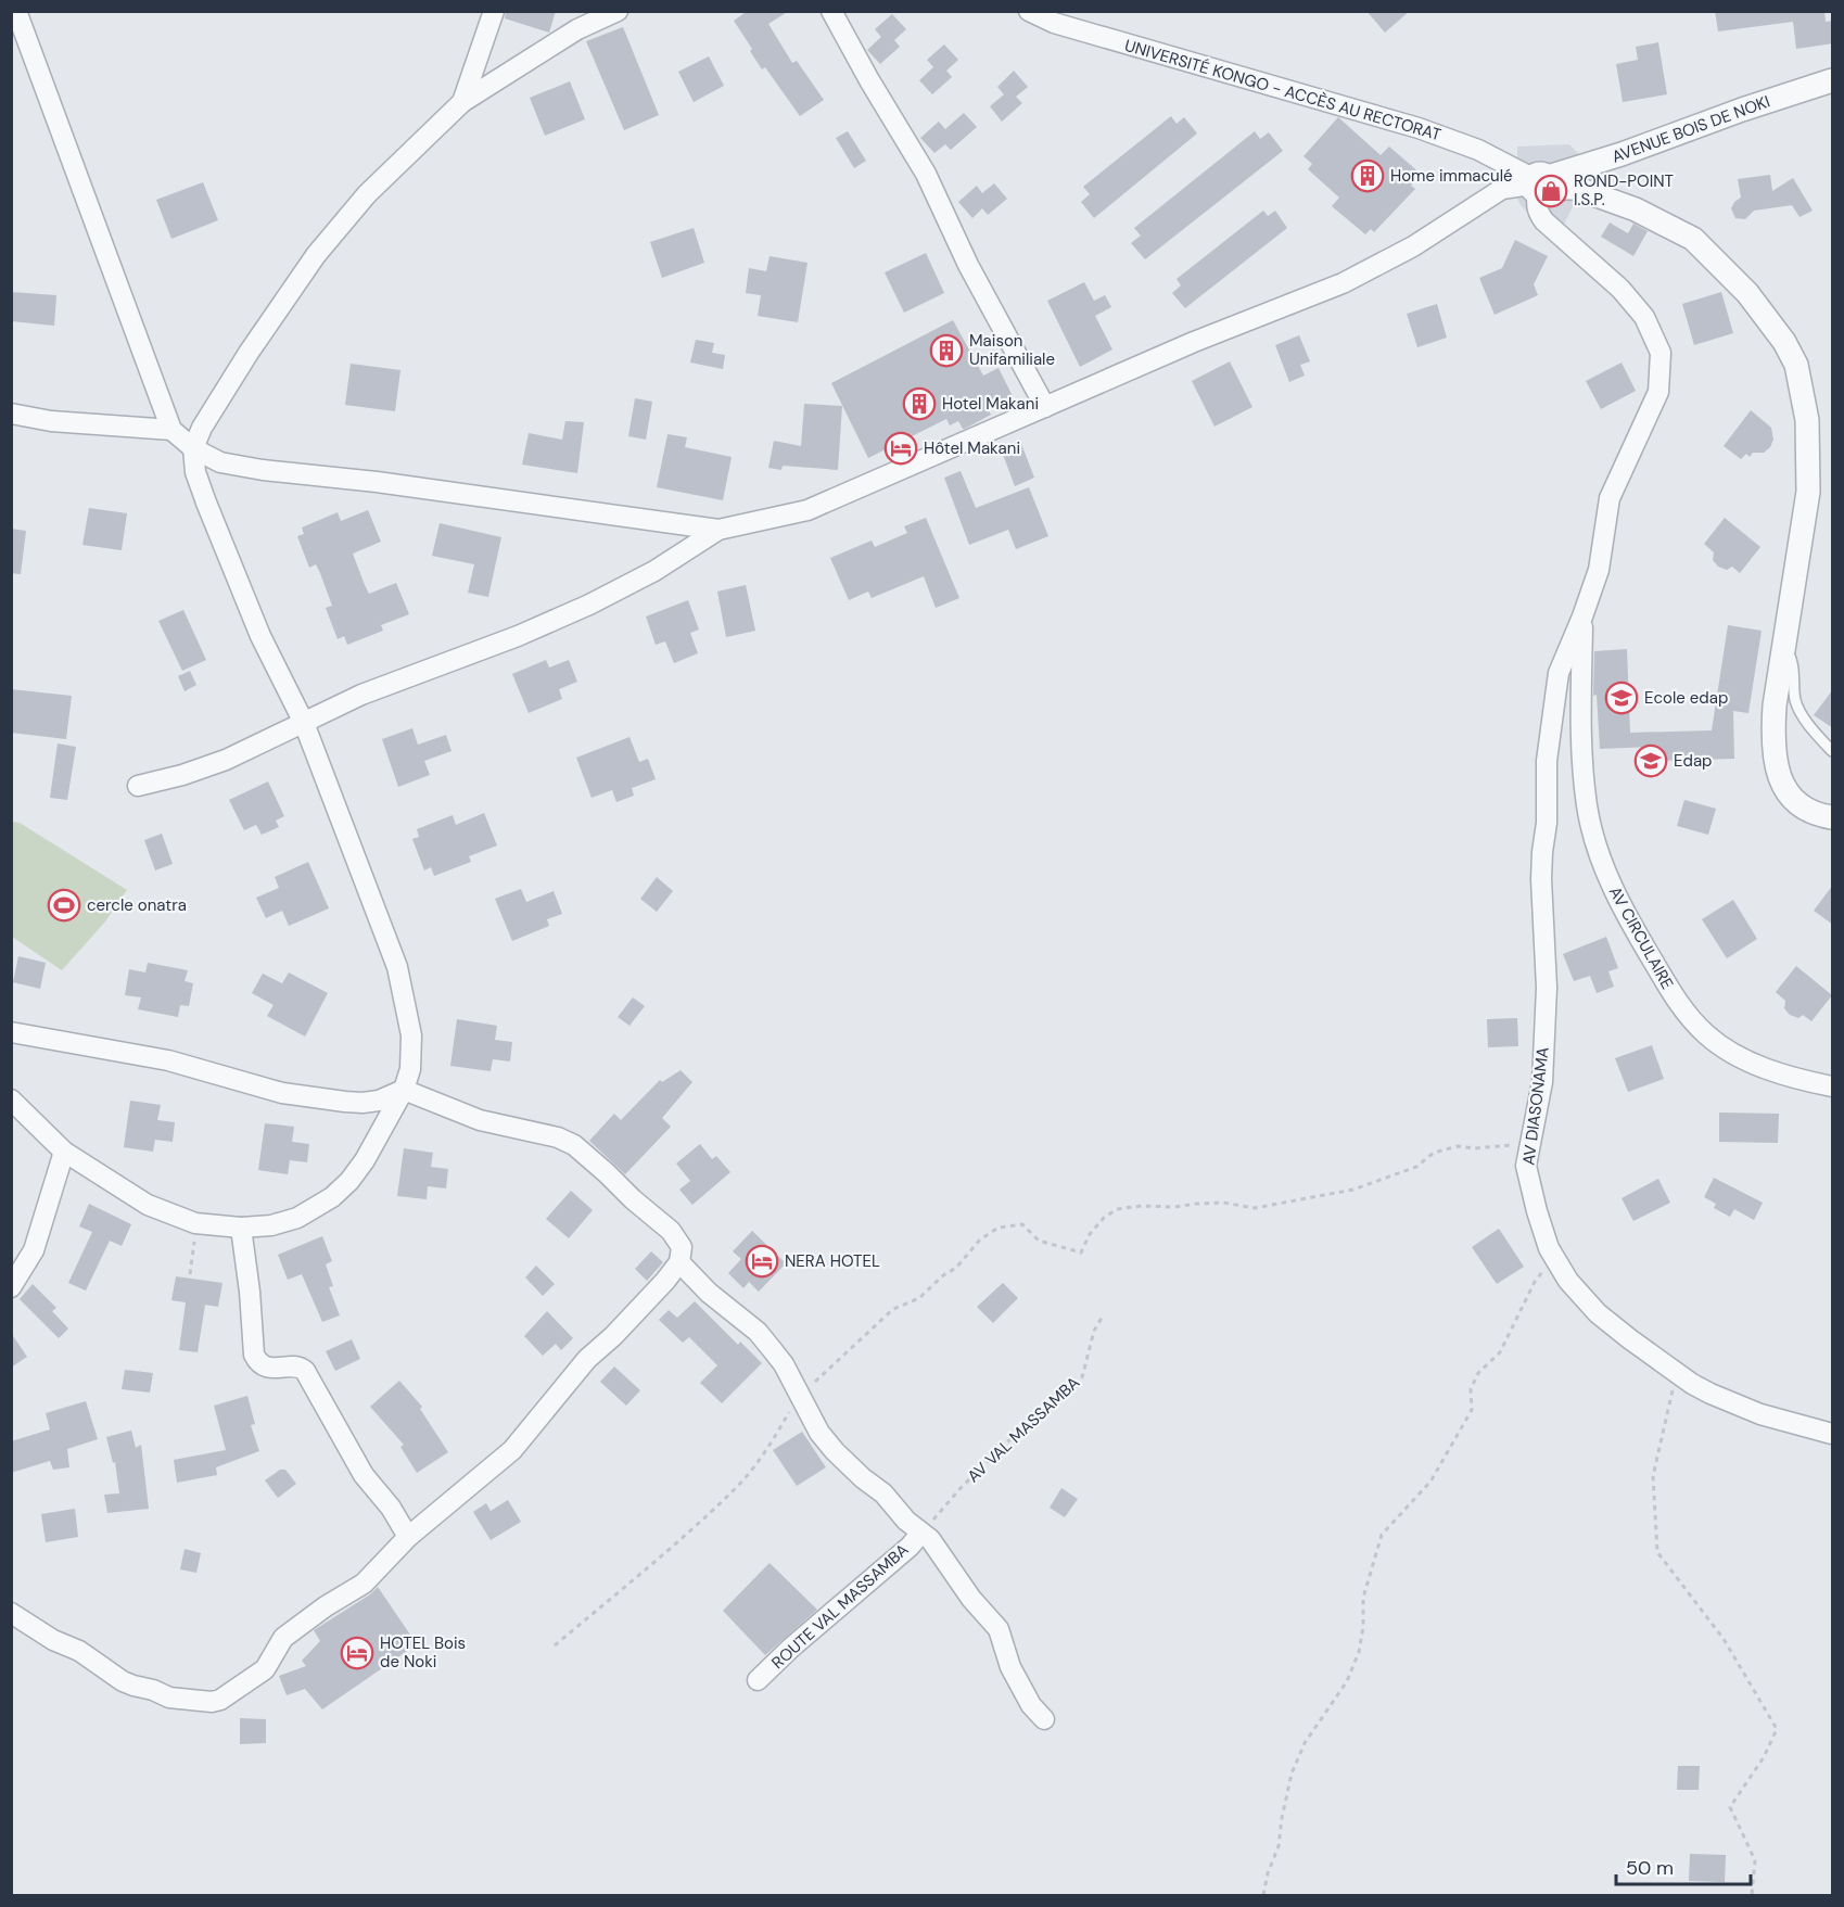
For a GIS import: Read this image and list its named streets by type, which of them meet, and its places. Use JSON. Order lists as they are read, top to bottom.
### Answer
{
  "streets": {
    "street": [
      "UNIVERSITÉ KONGO - ACCÈS AU RECTORAT",
      "AVENUE BOIS DE NOKI",
      "AV CIRCULAIRE",
      "AV DIASONAMA",
      "ROUTE VAL MASSAMBA"
    ],
    "path": ["AV VAL MASSAMBA"]
  },
  "crossings": [
    ["UNIVERSITÉ KONGO - ACCÈS AU RECTORAT", "AVENUE BOIS DE NOKI"],
    ["UNIVERSITÉ KONGO - ACCÈS AU RECTORAT", "AV DIASONAMA"],
    ["AVENUE BOIS DE NOKI", "AV DIASONAMA"],
    ["AV CIRCULAIRE", "AV DIASONAMA"],
    ["AV VAL MASSAMBA", "ROUTE VAL MASSAMBA"]
  ],
  "places": {
    "building": ["Home immaculé", "Maison Unifamiliale", "Hotel Makani"],
    "shop": ["ROND-POINT I.S.P."],
    "hotel": ["Hôtel Makani", "NERA HOTEL", "HOTEL Bois de Noki"],
    "school or university": ["Ecole edap", "Edap"],
    "sports": ["cercle onatra"]
  },
  "scale_bar": "50 m"
}
